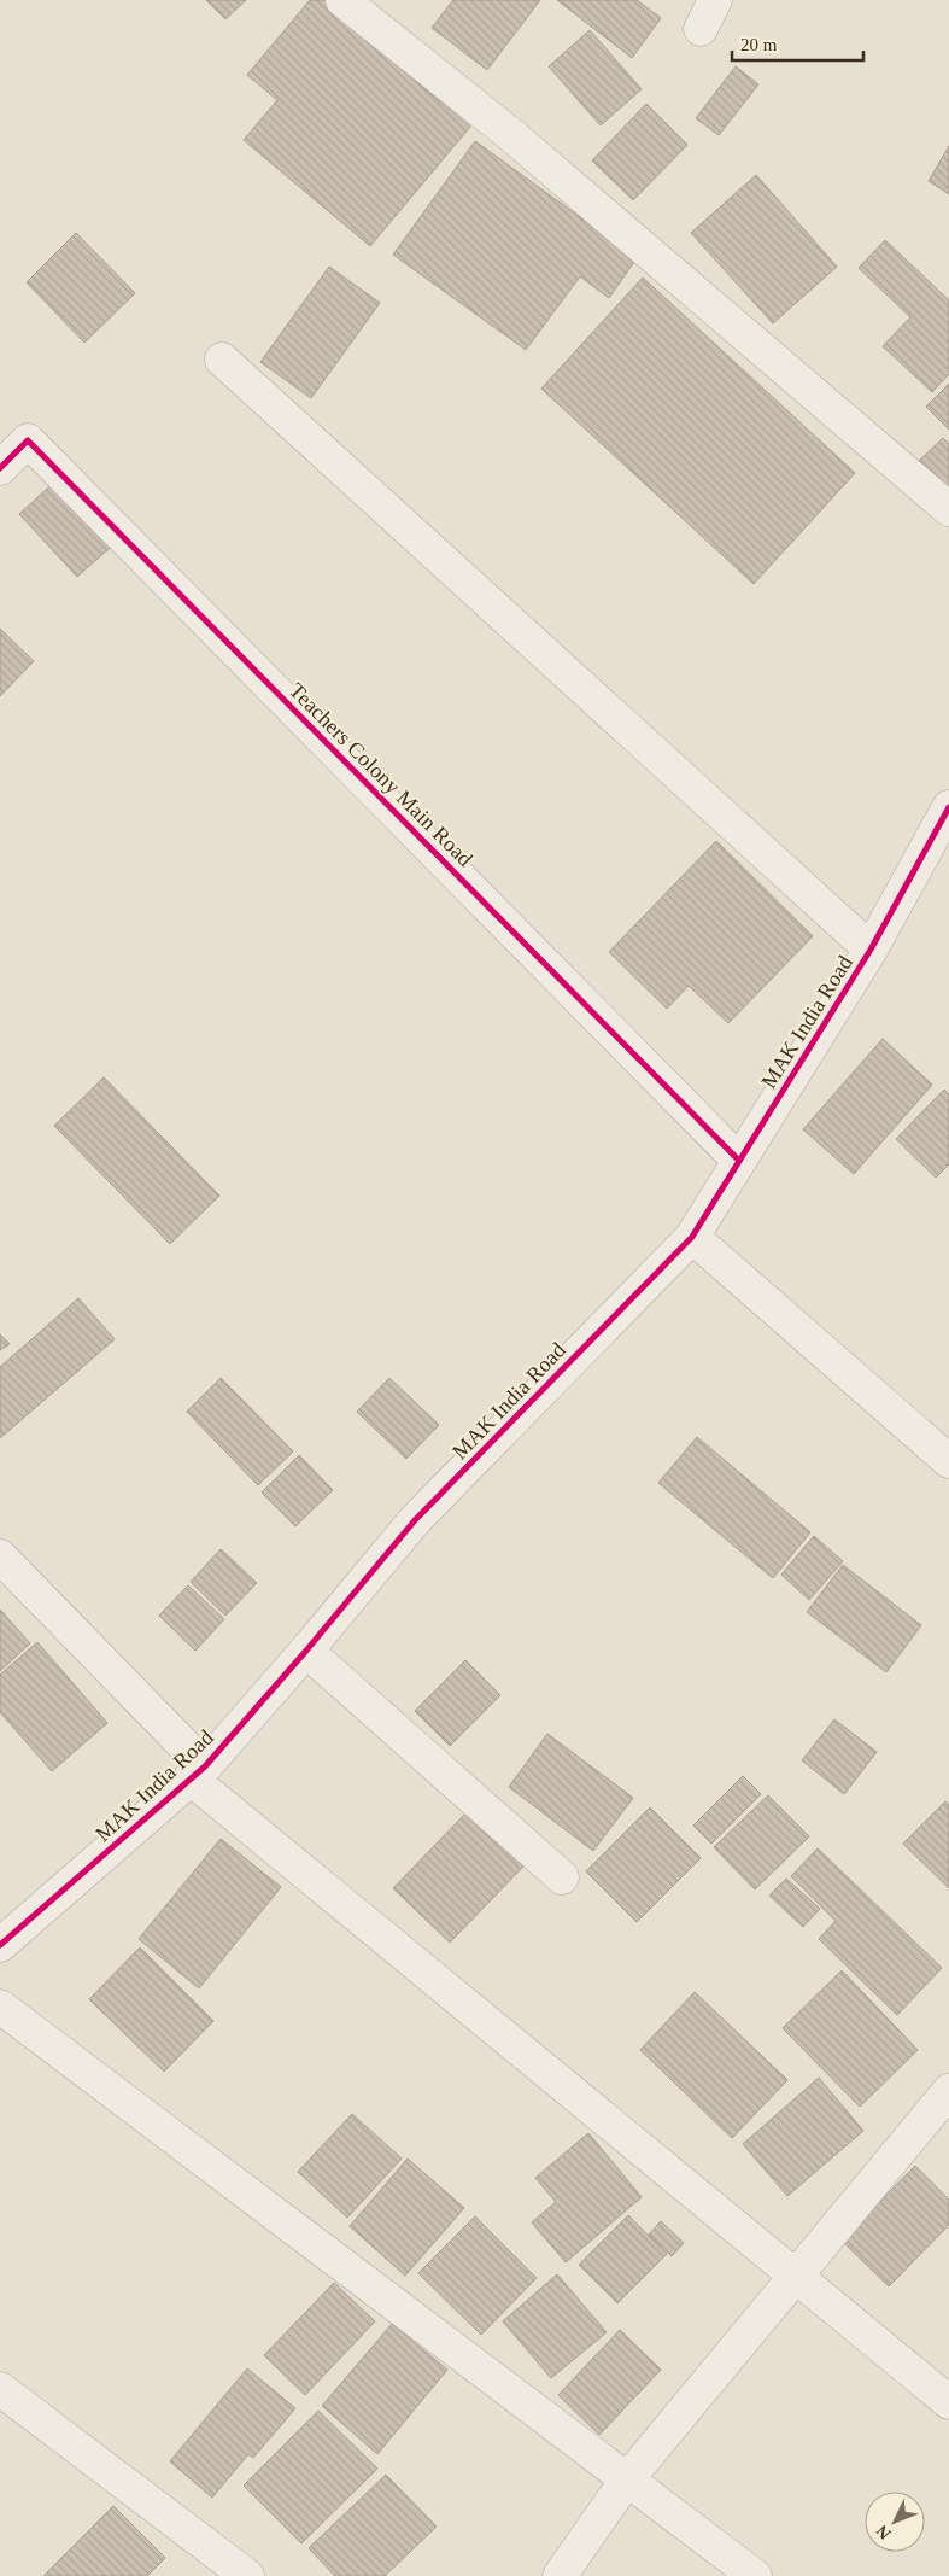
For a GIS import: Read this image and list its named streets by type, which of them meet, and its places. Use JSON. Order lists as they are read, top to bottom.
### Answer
{
  "streets": {
    "street": ["Teachers Colony Main Road", "MAK India Road"]
  },
  "crossings": [
    ["Teachers Colony Main Road", "MAK India Road"]
  ],
  "scale_bar": "20 m",
  "north": "bottom left"
}
